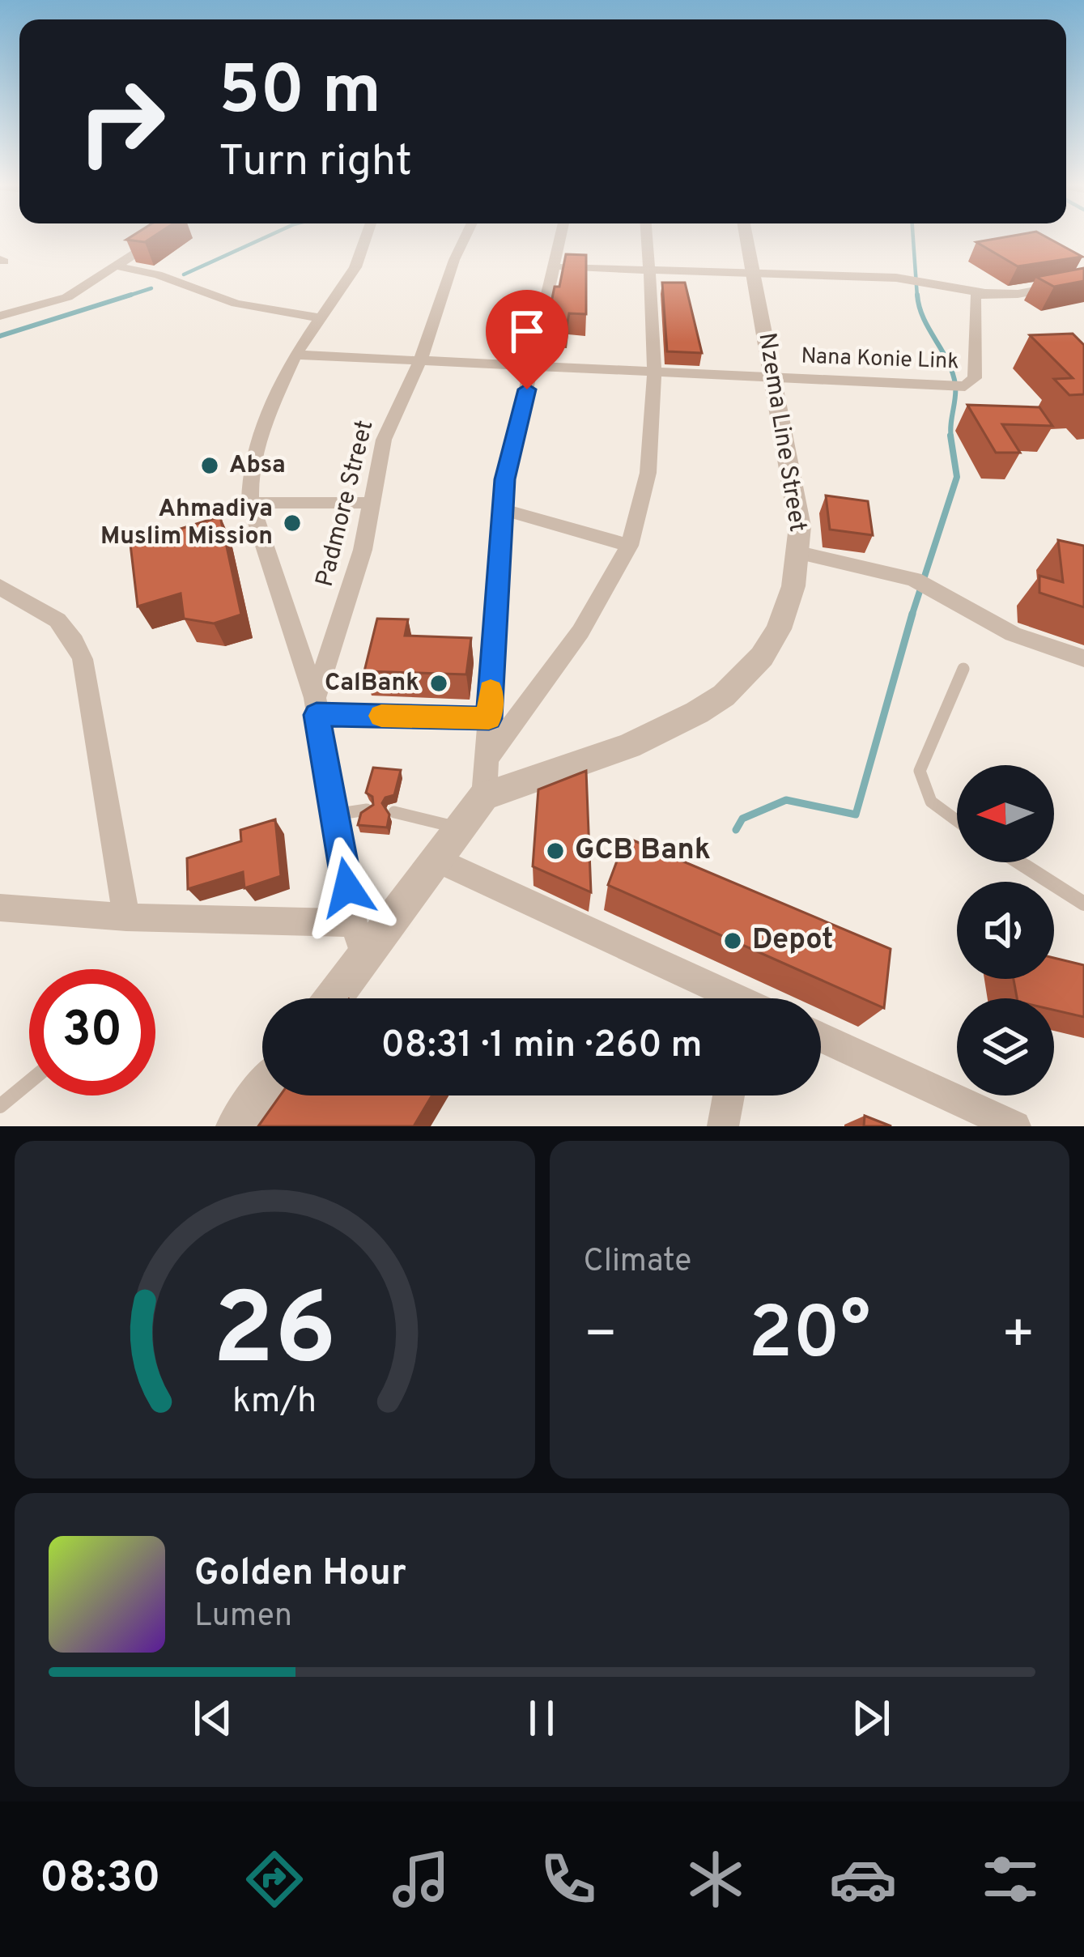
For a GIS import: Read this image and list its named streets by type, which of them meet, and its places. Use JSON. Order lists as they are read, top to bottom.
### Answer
{
  "streets": {
    "street": ["Nana Konie Link", "Nzema Line Street", "Padmore Street"]
  },
  "crossings": [
    ["Nana Konie Link", "Nzema Line Street"],
    ["Nana Konie Link", "Padmore Street"]
  ],
  "places": [
    "Absa",
    "Ahmadiya Muslim Mission",
    "CalBank",
    "GCB Bank",
    "Depot"
  ],
  "north": "left",
  "page": {
    "turn": ["50 m", "Turn right"],
    "limit": "30",
    "trip": "08:31 · 1 min · 260 m",
    "tile": "Climate",
    "heat": ["−", "20°", "+"],
    "song": ["Golden Hour", "Lumen"],
    "tabs": "08:30",
    "gauge": ["26", "km/h"]
  }
}
